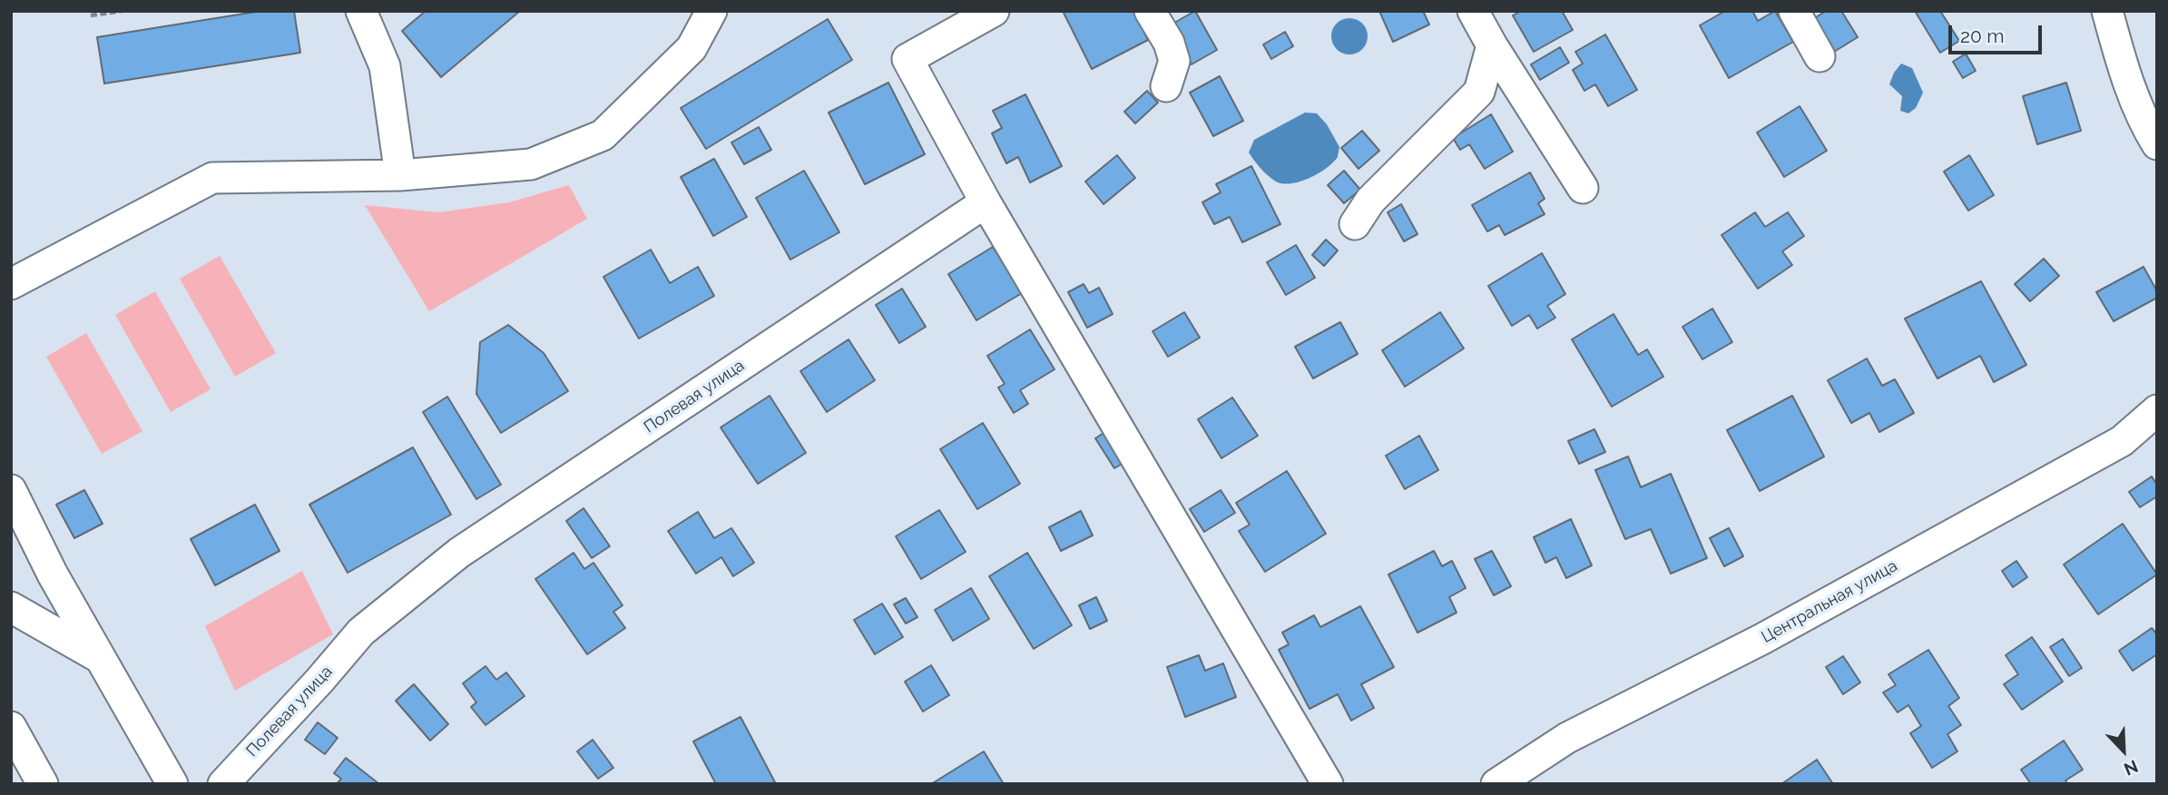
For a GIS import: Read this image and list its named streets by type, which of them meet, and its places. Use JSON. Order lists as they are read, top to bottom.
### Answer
{
  "streets": {
    "street": ["Полевая улица", "Центральная улица"]
  },
  "scale_bar": "20 m",
  "north": "bottom right"
}
